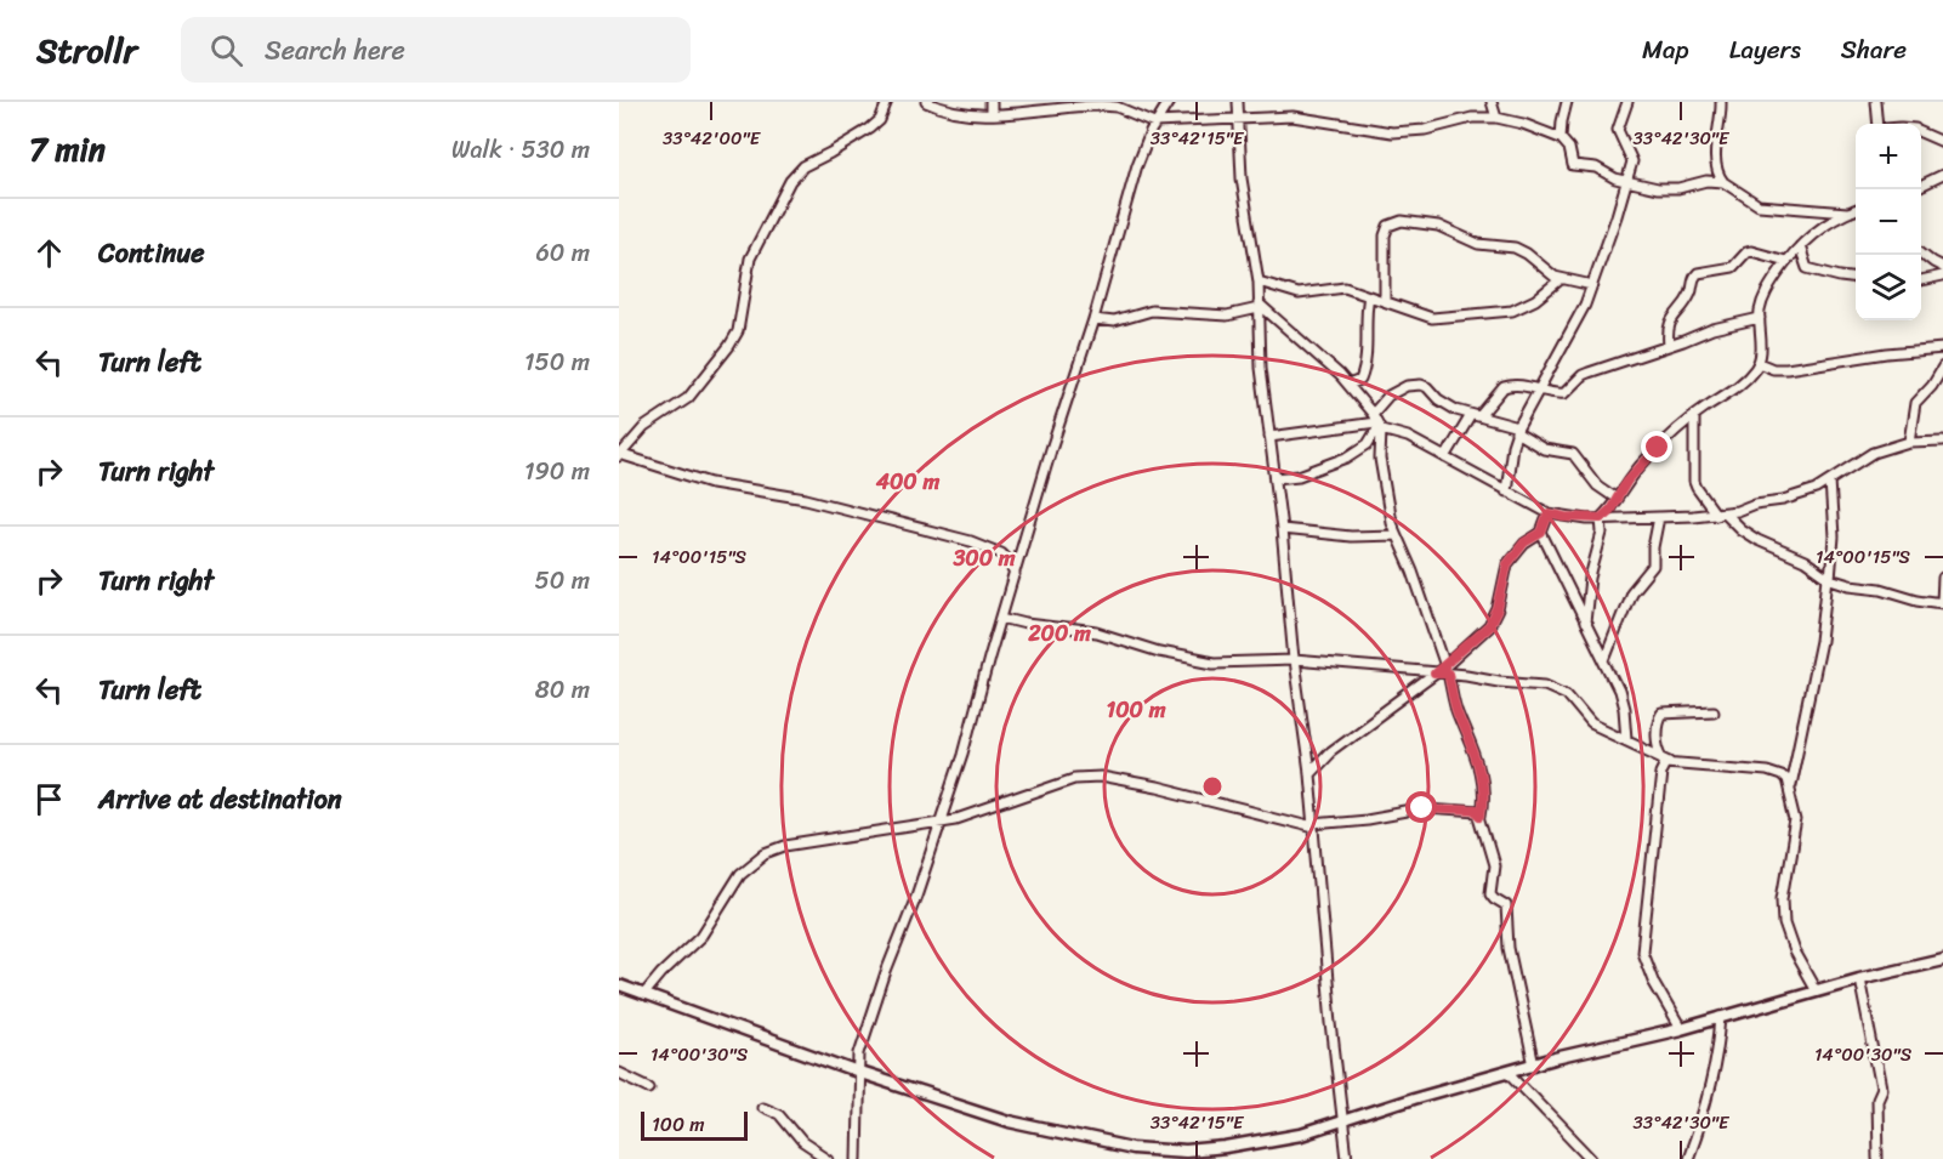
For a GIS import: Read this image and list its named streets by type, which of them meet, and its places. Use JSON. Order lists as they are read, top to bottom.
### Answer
{
  "scale_bar": "100 m",
  "page": {
    "header": "Strollr",
    "search": "Search here",
    "nav": ["Map", "Layers", "Share"],
    "heading": ["7 min", "Walk · 530 m"],
    "map_buttons": ["+", "−"],
    "list": [
      ["Continue", "60 m"],
      ["Turn left", "150 m"],
      ["Turn right", "190 m"],
      ["Turn right", "50 m"],
      ["Turn left", "80 m"],
      "Arrive at destination"
    ],
    "scale": "100 m"
  },
  "coordinates": [
    "33°42'00\"E",
    "33°42'15\"E",
    "33°42'30\"E",
    "14°00'15\"S",
    "14°00'30\"S"
  ],
  "rings": [
    "400 m",
    "300 m",
    "200 m",
    "100 m"
  ]
}
